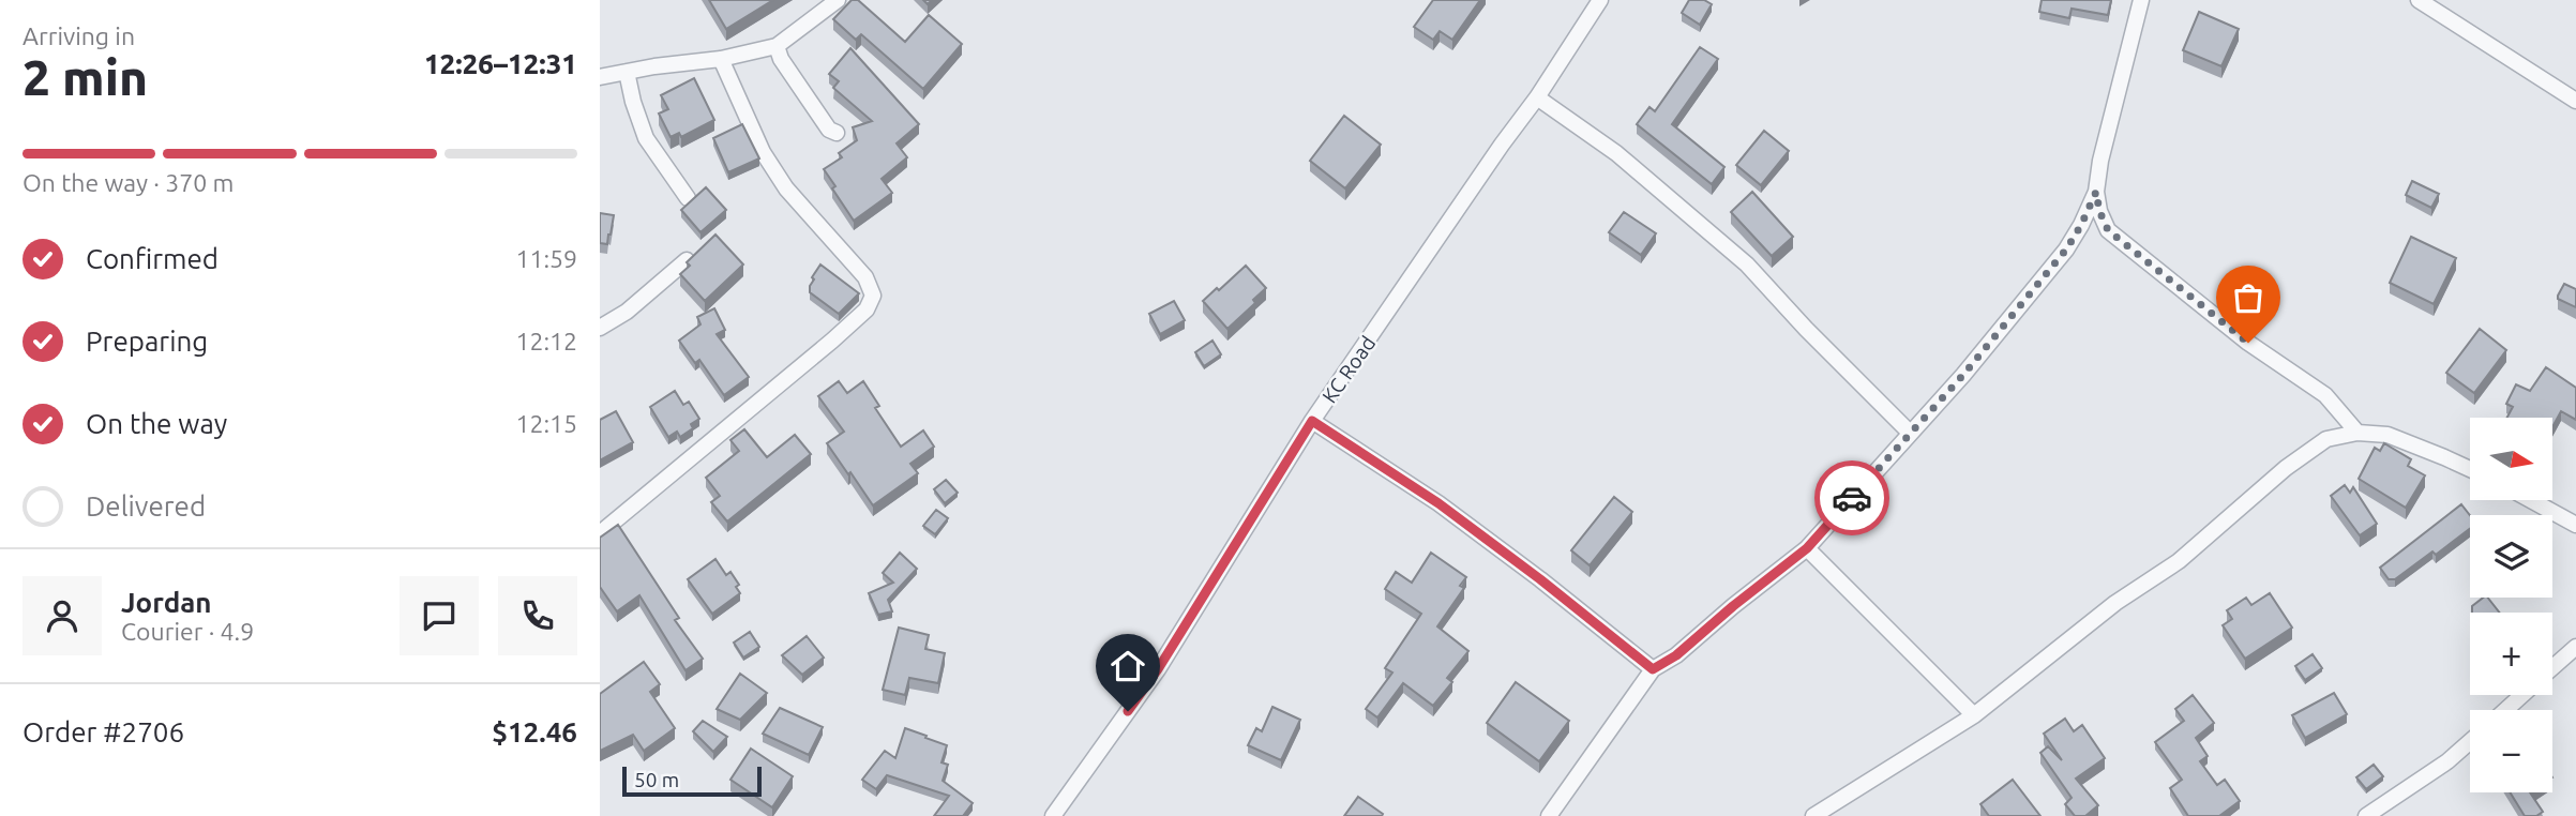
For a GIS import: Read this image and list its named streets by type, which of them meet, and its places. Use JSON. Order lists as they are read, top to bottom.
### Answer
{
  "streets": {
    "street": ["KC Road"]
  },
  "scale_bar": "50 m",
  "north": "right",
  "page": {
    "heading": ["2 min", "Arriving in", "12:26–12:31"],
    "panel": [
      "Jordan",
      "Courier · 4.9",
      "Order #2706",
      "$12.46"
    ],
    "bar": "On the way · 370 m",
    "list": [
      ["Confirmed", "11:59"],
      ["Preparing", "12:12"],
      ["On the way", "12:15"],
      "Delivered"
    ],
    "map_buttons": ["+", "−"],
    "scale": "50 m"
  }
}
